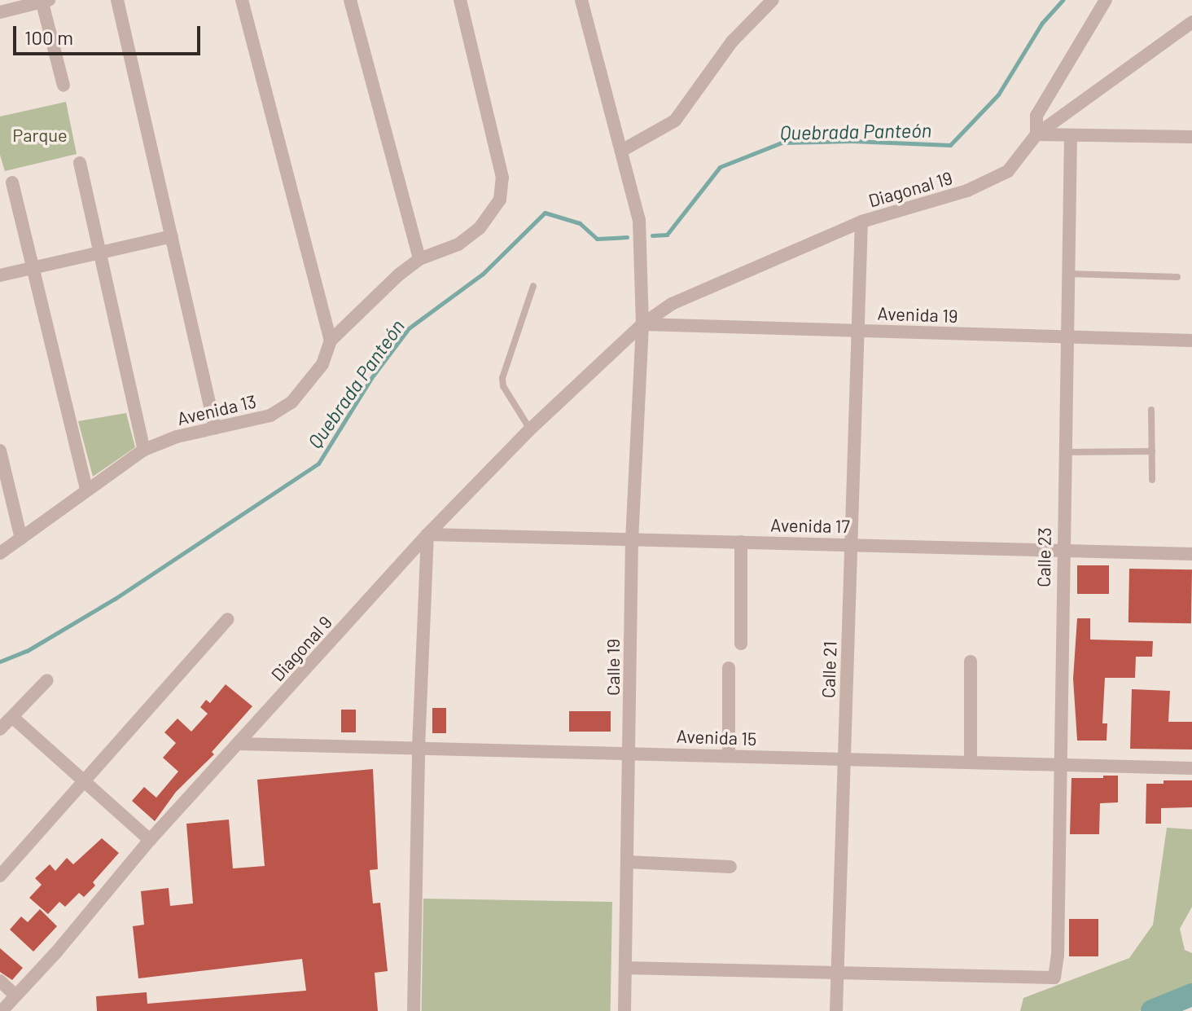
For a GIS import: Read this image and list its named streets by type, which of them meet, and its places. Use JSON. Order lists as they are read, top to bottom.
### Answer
{
  "streets": {
    "street": [
      "Diagonal 19",
      "Avenida 19",
      "Avenida 13",
      "Avenida 17",
      "Calle 23",
      "Diagonal 9",
      "Calle 19",
      "Calle 21",
      "Avenida 15"
    ]
  },
  "crossings": [
    ["Diagonal 19", "Avenida 19"],
    ["Diagonal 19", "Diagonal 9"],
    ["Diagonal 19", "Calle 19"],
    ["Diagonal 19", "Calle 21"],
    ["Avenida 19", "Calle 23"],
    ["Avenida 19", "Diagonal 9"],
    ["Avenida 19", "Calle 19"],
    ["Avenida 19", "Calle 21"],
    ["Avenida 17", "Calle 23"],
    ["Avenida 17", "Diagonal 9"],
    ["Avenida 17", "Calle 19"],
    ["Avenida 17", "Calle 21"],
    ["Calle 23", "Calle 21"],
    ["Calle 23", "Avenida 15"],
    ["Diagonal 9", "Calle 19"],
    ["Diagonal 9", "Avenida 15"],
    ["Calle 19", "Avenida 15"],
    ["Calle 21", "Avenida 15"]
  ],
  "water": ["Quebrada Panteón"],
  "parks": ["Parque"],
  "scale_bar": "100 m"
}
